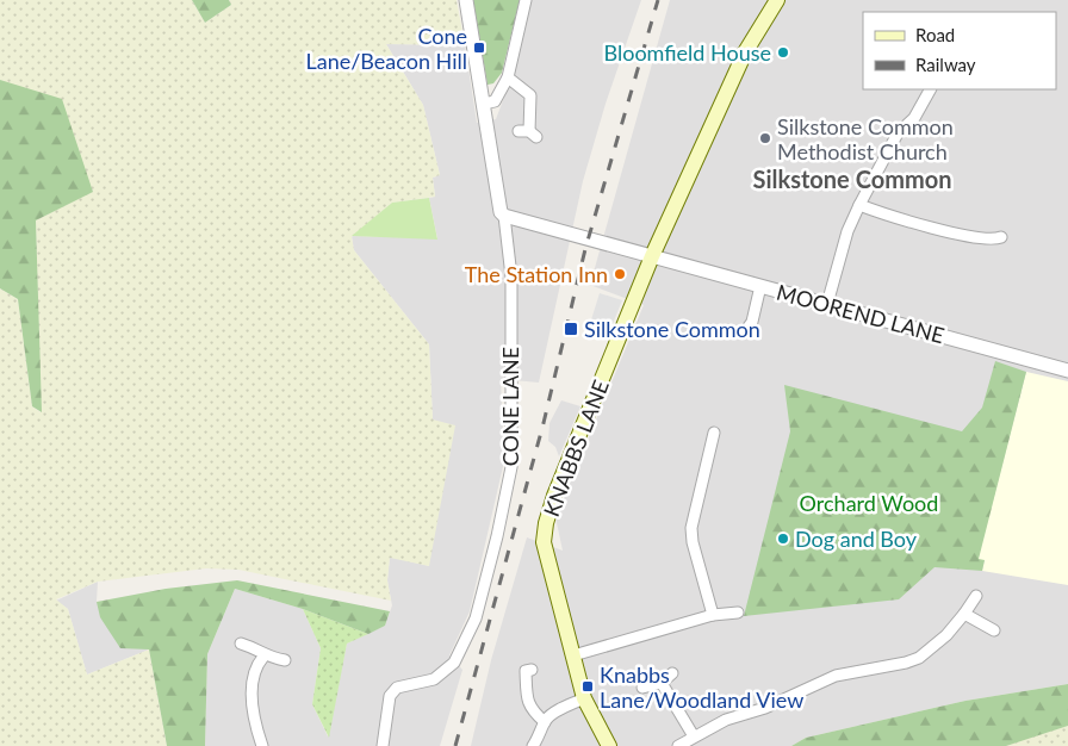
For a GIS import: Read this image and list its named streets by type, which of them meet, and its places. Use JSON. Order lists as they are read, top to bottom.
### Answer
{
  "streets": {
    "main road": ["KNABBS LANE"],
    "street": ["MOOREND LANE", "CONE LANE"]
  },
  "crossings": [
    ["MOOREND LANE", "KNABBS LANE"]
  ],
  "districts": ["Silkstone Common"],
  "parks": ["Orchard Wood"],
  "places": {
    "transit": ["Cone Lane/Beacon Hill", "Silkstone Common", "Knabbs Lane/Woodland View"],
    "other": [
      "Bloomfield House",
      "Silkstone Common Methodist Church",
      "The Station Inn",
      "Dog and Boy"
    ]
  },
  "legend": ["Road", "Railway"]
}
